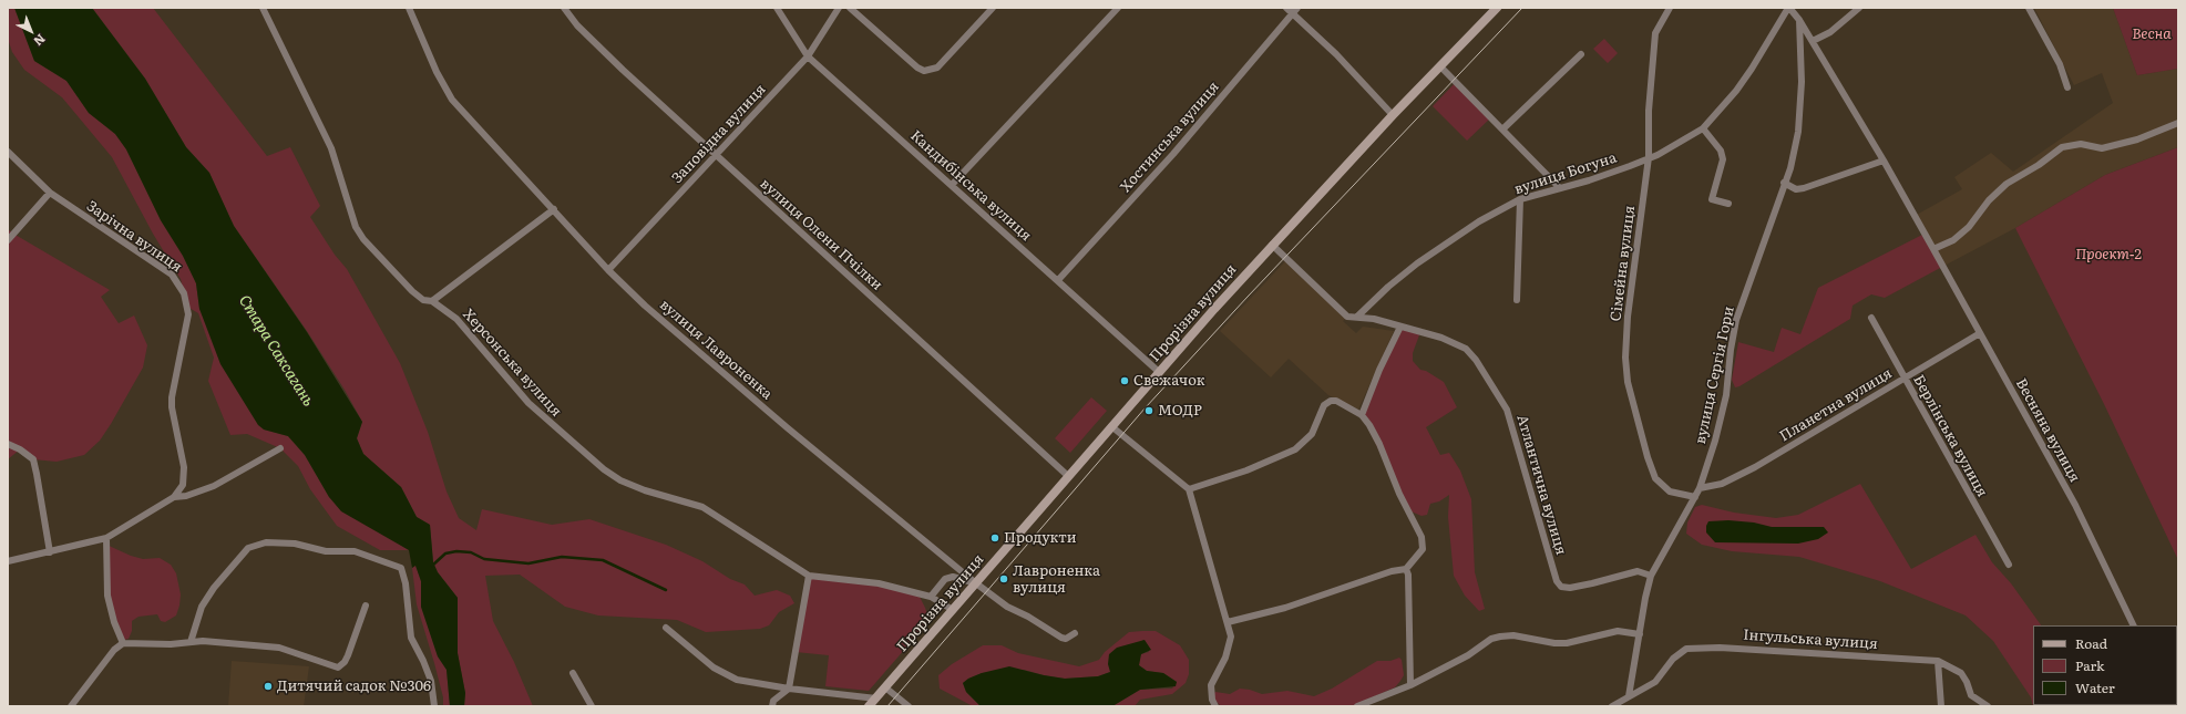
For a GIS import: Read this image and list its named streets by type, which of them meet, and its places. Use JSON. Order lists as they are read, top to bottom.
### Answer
{
  "streets": {
    "main road": ["Прорізна вулиця"],
    "street": [
      "Заповідна вулиця",
      "Хостинська вулиця",
      "вулиця Богуна",
      "Кандибінська вулиця",
      "вулиця Олени Пчілки",
      "Зарічна вулиця",
      "Сімейна вулиця",
      "вулиця Лавроненка",
      "Херсонська вулиця",
      "вулиця Сергія Гори",
      "Планетна вулиця",
      "Весняна вулиця",
      "Берлінська вулиця",
      "Атлантична вулиця",
      "Інгульська вулиця"
    ]
  },
  "crossings": [
    ["Заповідна вулиця", "Кандибінська вулиця"],
    ["Заповідна вулиця", "вулиця Олени Пчілки"],
    ["Заповідна вулиця", "вулиця Лавроненка"],
    ["Хостинська вулиця", "Кандибінська вулиця"],
    ["вулиця Богуна", "Сімейна вулиця"],
    ["вулиця Богуна", "Атлантична вулиця"],
    ["Кандибінська вулиця", "Прорізна вулиця"],
    ["вулиця Олени Пчілки", "Прорізна вулиця"],
    ["Сімейна вулиця", "вулиця Сергія Гори"],
    ["Прорізна вулиця", "вулиця Лавроненка"],
    ["Прорізна вулиця", "Херсонська вулиця"],
    ["Прорізна вулиця", "Атлантична вулиця"],
    ["вулиця Сергія Гори", "Планетна вулиця"],
    ["Планетна вулиця", "Весняна вулиця"],
    ["Планетна вулиця", "Берлінська вулиця"]
  ],
  "water": ["Стара Саксагань"],
  "parks": ["Весна", "Проект-2"],
  "places": [
    "Свежачок",
    "МОДР",
    "Продукти",
    "Лавроненка вулиця",
    "Дитячий садок №306"
  ],
  "legend": ["Road", "Park", "Water"],
  "north": "bottom right"
}
